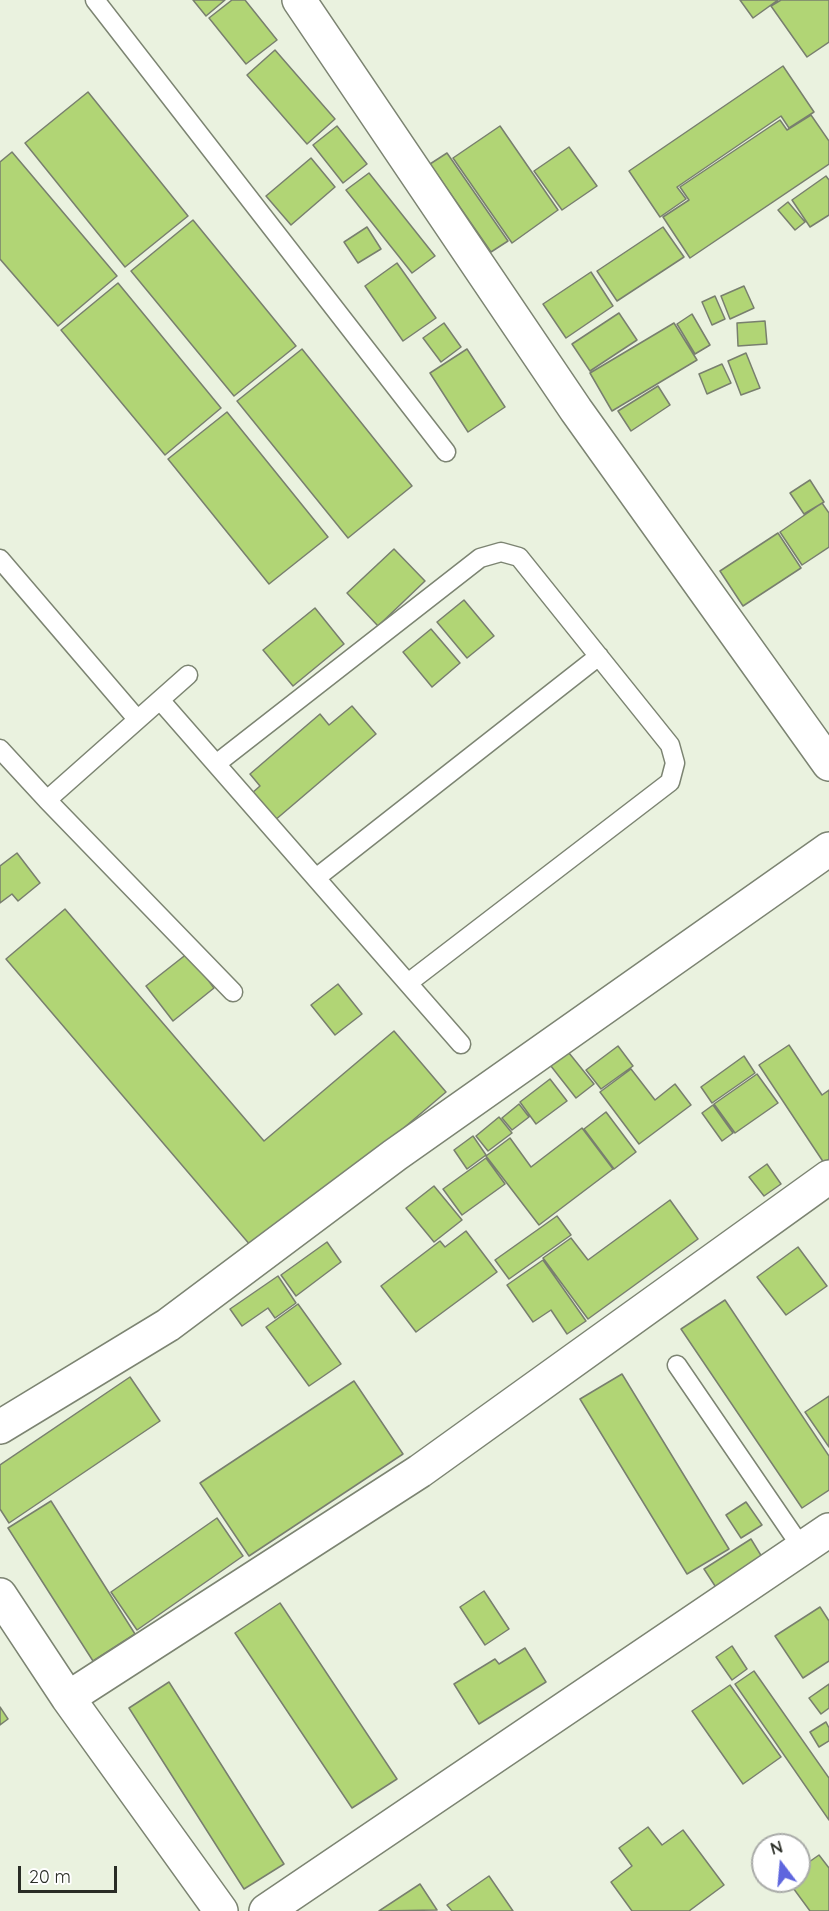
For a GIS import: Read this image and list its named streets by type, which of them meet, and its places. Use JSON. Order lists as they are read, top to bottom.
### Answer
{
  "scale_bar": "20 m",
  "north": "top"
}
